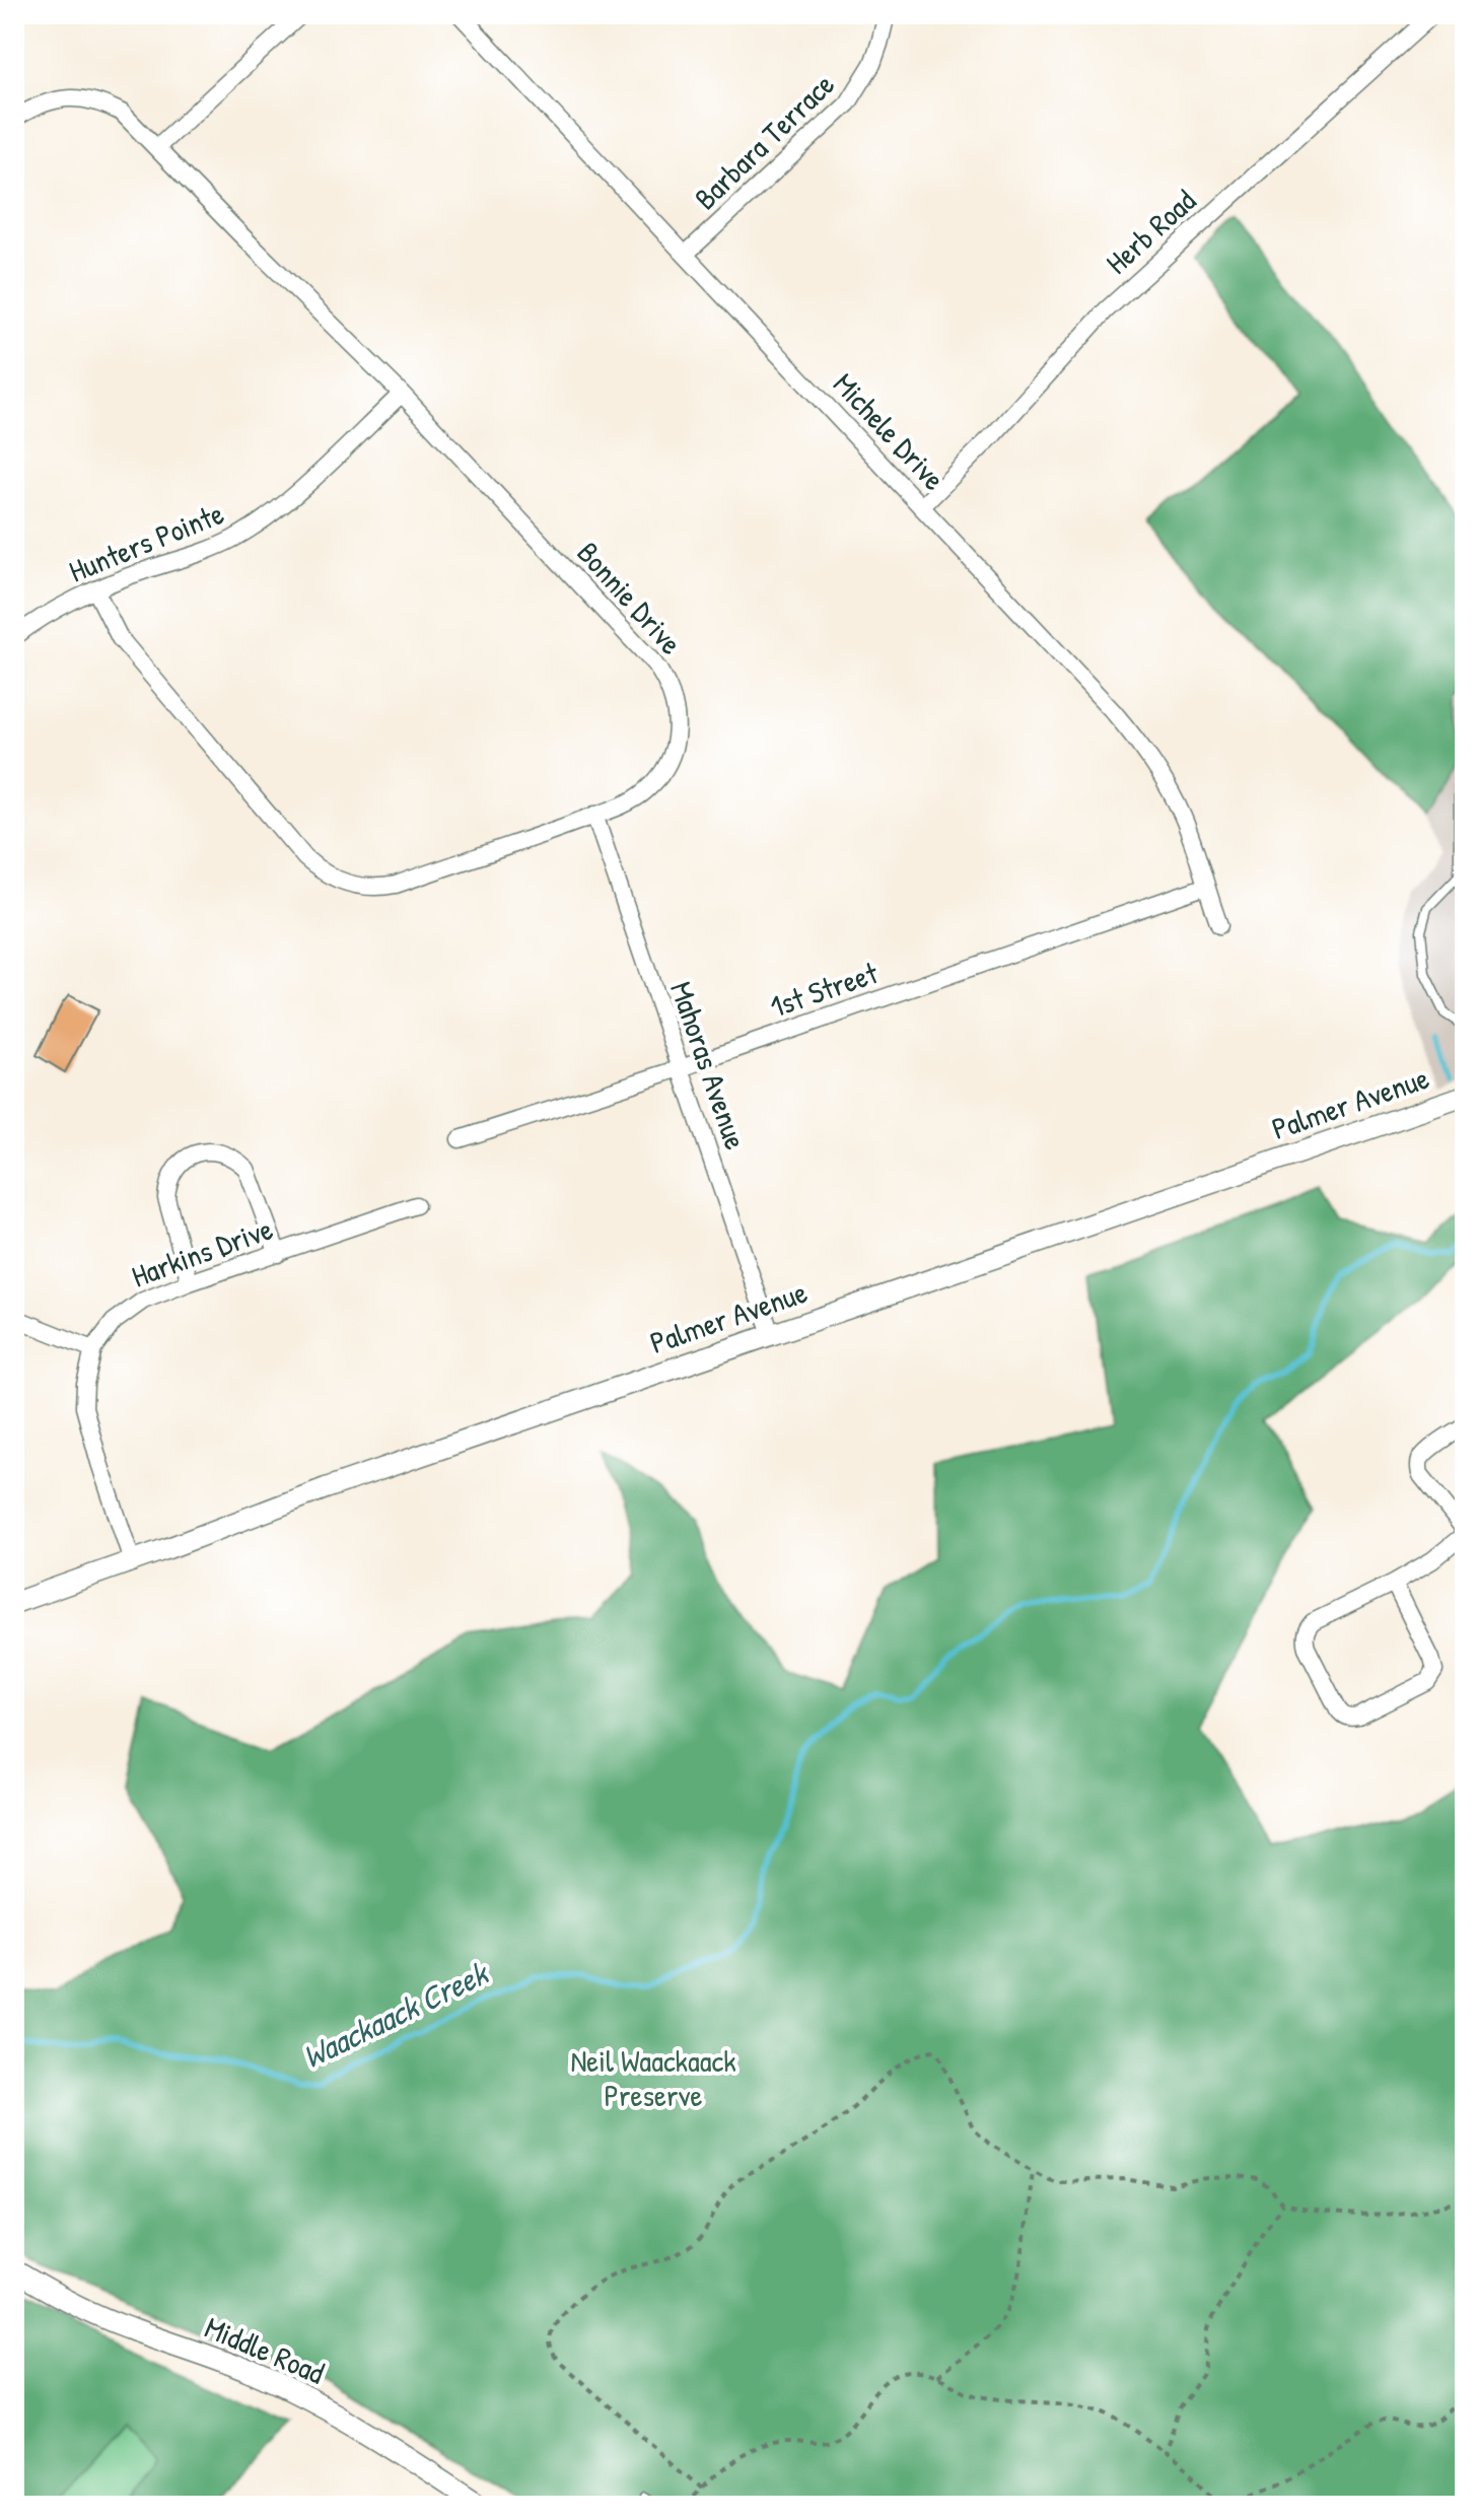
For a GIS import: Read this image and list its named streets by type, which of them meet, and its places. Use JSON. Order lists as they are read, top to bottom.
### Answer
{
  "streets": {
    "street": [
      "Barbara Terrace",
      "Herb Road",
      "Michele Drive",
      "Hunters Pointe",
      "Bonnie Drive",
      "1st Street",
      "Mahoras Avenue",
      "Palmer Avenue",
      "Harkins Drive",
      "Middle Road"
    ]
  },
  "crossings": [
    ["Barbara Terrace", "Michele Drive"],
    ["Herb Road", "Michele Drive"],
    ["Michele Drive", "1st Street"],
    ["Hunters Pointe", "Bonnie Drive"],
    ["Bonnie Drive", "Mahoras Avenue"],
    ["1st Street", "Mahoras Avenue"],
    ["Mahoras Avenue", "Palmer Avenue"],
    ["Palmer Avenue", "Harkins Drive"]
  ],
  "water": ["Waackaack Creek"],
  "parks": ["Neil Waackaack Preserve"]
}
